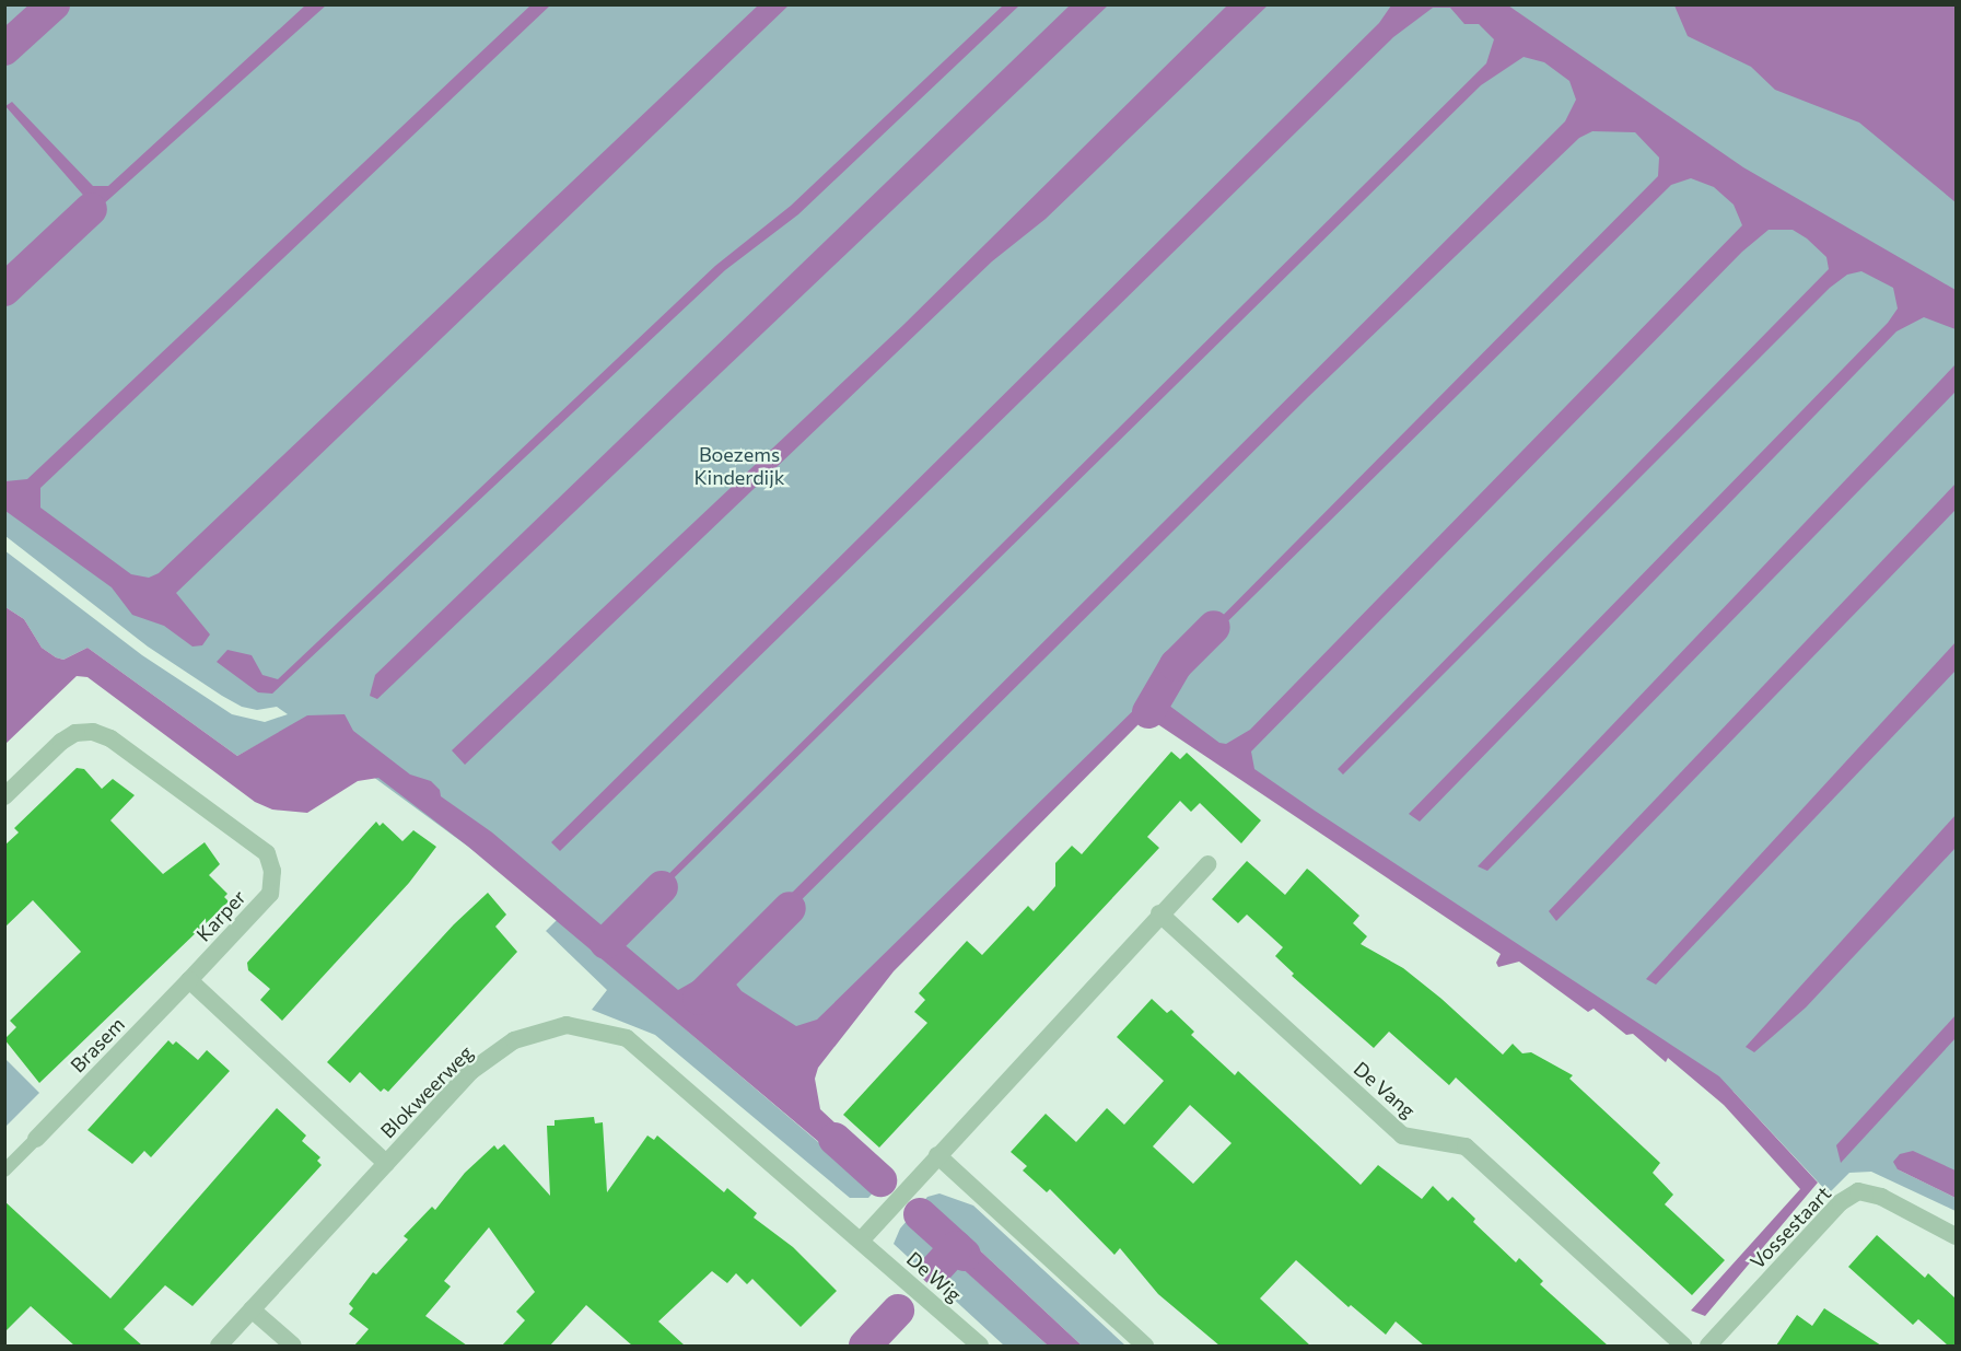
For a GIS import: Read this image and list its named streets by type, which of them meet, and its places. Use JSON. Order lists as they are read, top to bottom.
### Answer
{
  "streets": {
    "street": [
      "Karper",
      "Brasem",
      "De Vang",
      "Blokweerweg",
      "Vossestaart",
      "De Wig"
    ]
  },
  "crossings": [
    ["Karper", "Brasem"],
    ["Blokweerweg", "De Wig"]
  ],
  "parks": ["Boezems Kinderdijk"]
}
